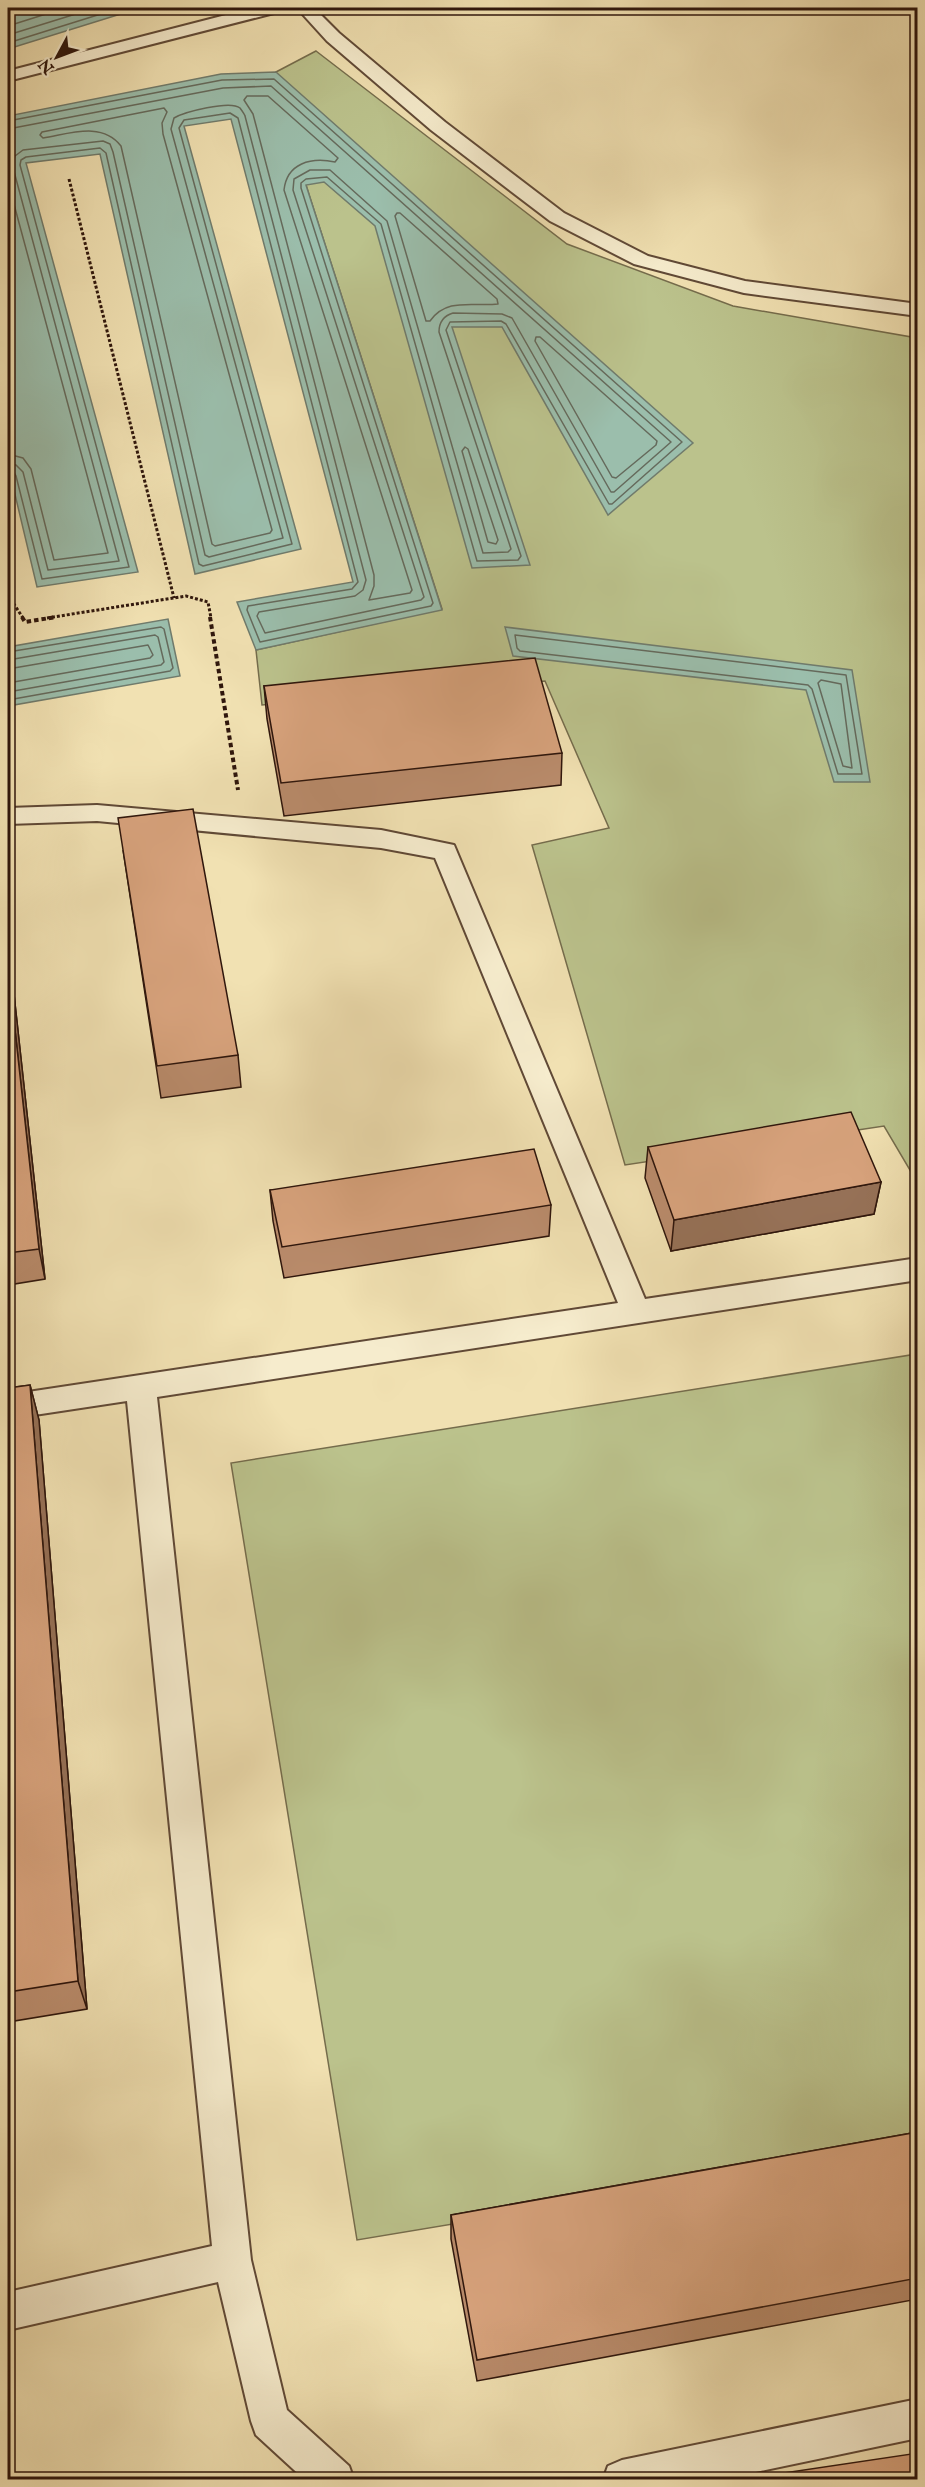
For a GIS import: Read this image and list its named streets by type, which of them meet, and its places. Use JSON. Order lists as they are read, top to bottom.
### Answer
{
  "north": "bottom left"
}
